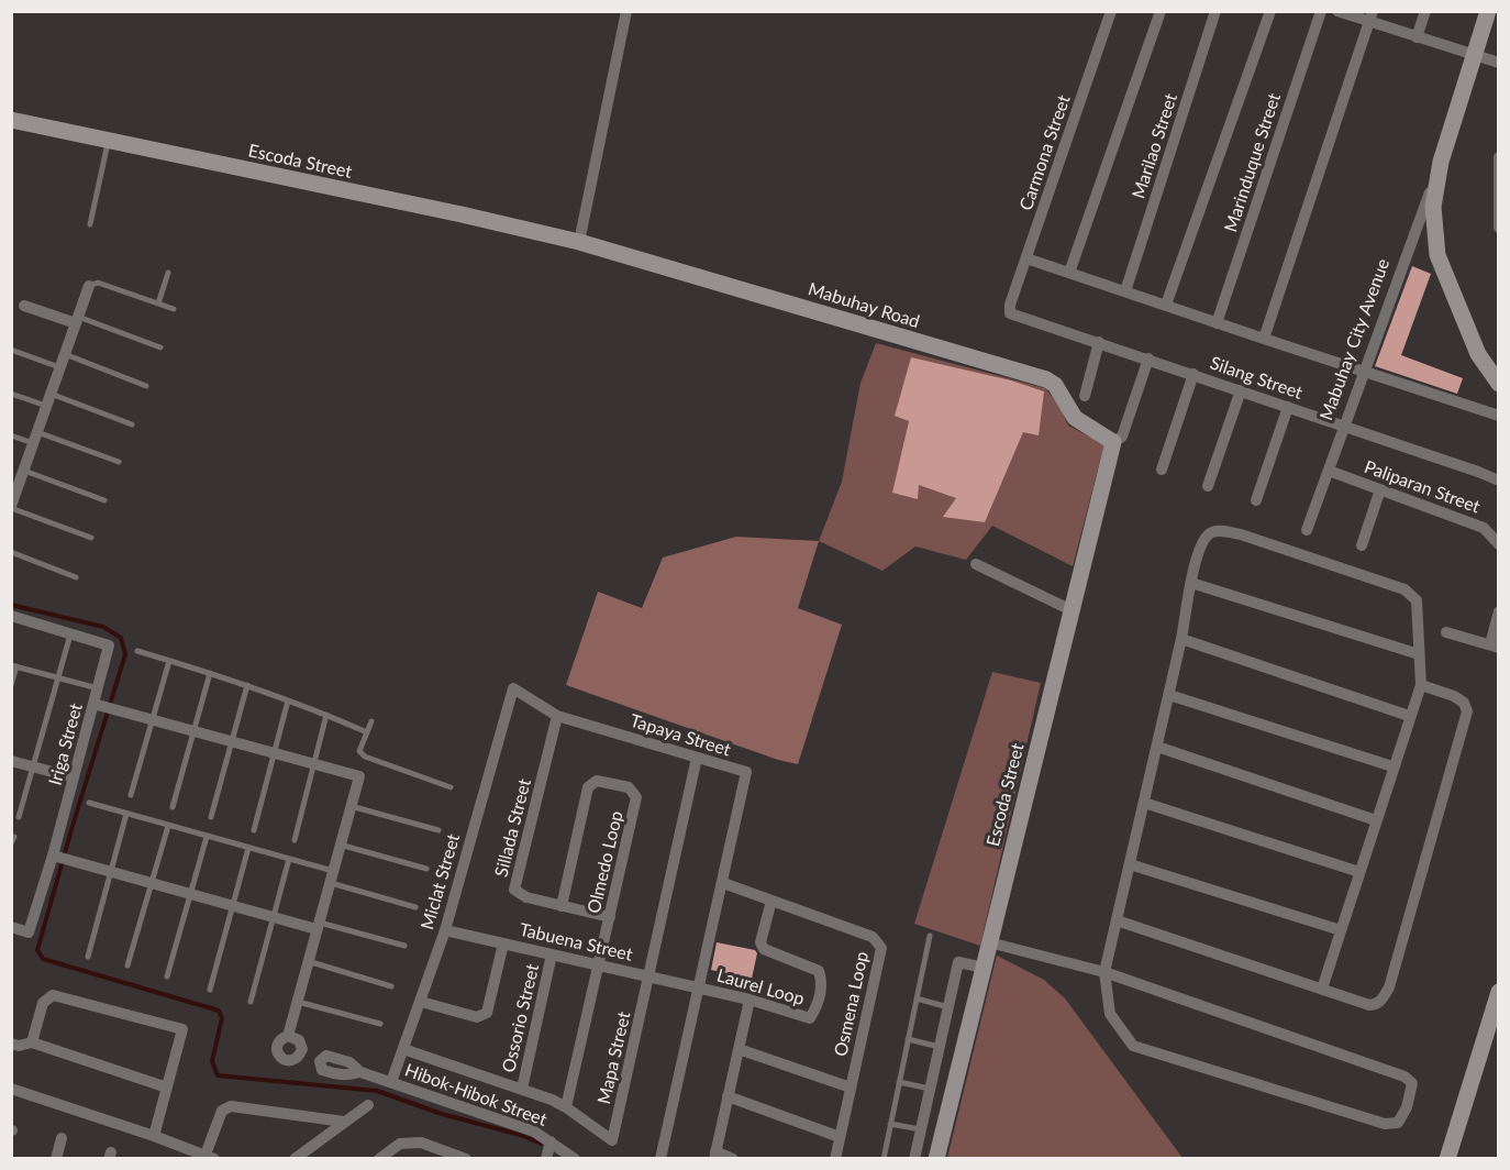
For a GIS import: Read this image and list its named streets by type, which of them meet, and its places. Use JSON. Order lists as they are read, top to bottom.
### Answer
{
  "streets": {
    "street": [
      "Marilao Street",
      "Carmona Street",
      "Escoda Street",
      "Marinduque Street",
      "Mabuhay Road",
      "Mabuhay City Avenue",
      "Silang Street",
      "Paliparan Street",
      "Tapaya Street",
      "Iriga Street",
      "Sillada Street",
      "Olmedo Loop",
      "Miclat Street",
      "Tabuena Street",
      "Laurel Loop",
      "Osmena Loop",
      "Ossorio Street",
      "Mapa Street",
      "Hibok-Hibok Street"
    ]
  },
  "crossings": [
    ["Carmona Street", "Silang Street"],
    ["Escoda Street", "Mabuhay Road"],
    ["Mabuhay City Avenue", "Silang Street"],
    ["Mabuhay City Avenue", "Paliparan Street"],
    ["Tapaya Street", "Sillada Street"],
    ["Tapaya Street", "Miclat Street"],
    ["Tapaya Street", "Tabuena Street"],
    ["Tapaya Street", "Laurel Loop"],
    ["Tapaya Street", "Osmena Loop"],
    ["Tapaya Street", "Mapa Street"],
    ["Sillada Street", "Olmedo Loop"],
    ["Olmedo Loop", "Tabuena Street"],
    ["Olmedo Loop", "Mapa Street"],
    ["Miclat Street", "Tabuena Street"],
    ["Miclat Street", "Mapa Street"],
    ["Miclat Street", "Hibok-Hibok Street"],
    ["Tabuena Street", "Laurel Loop"],
    ["Tabuena Street", "Ossorio Street"],
    ["Tabuena Street", "Mapa Street"],
    ["Laurel Loop", "Osmena Loop"],
    ["Ossorio Street", "Mapa Street"]
  ]
}
